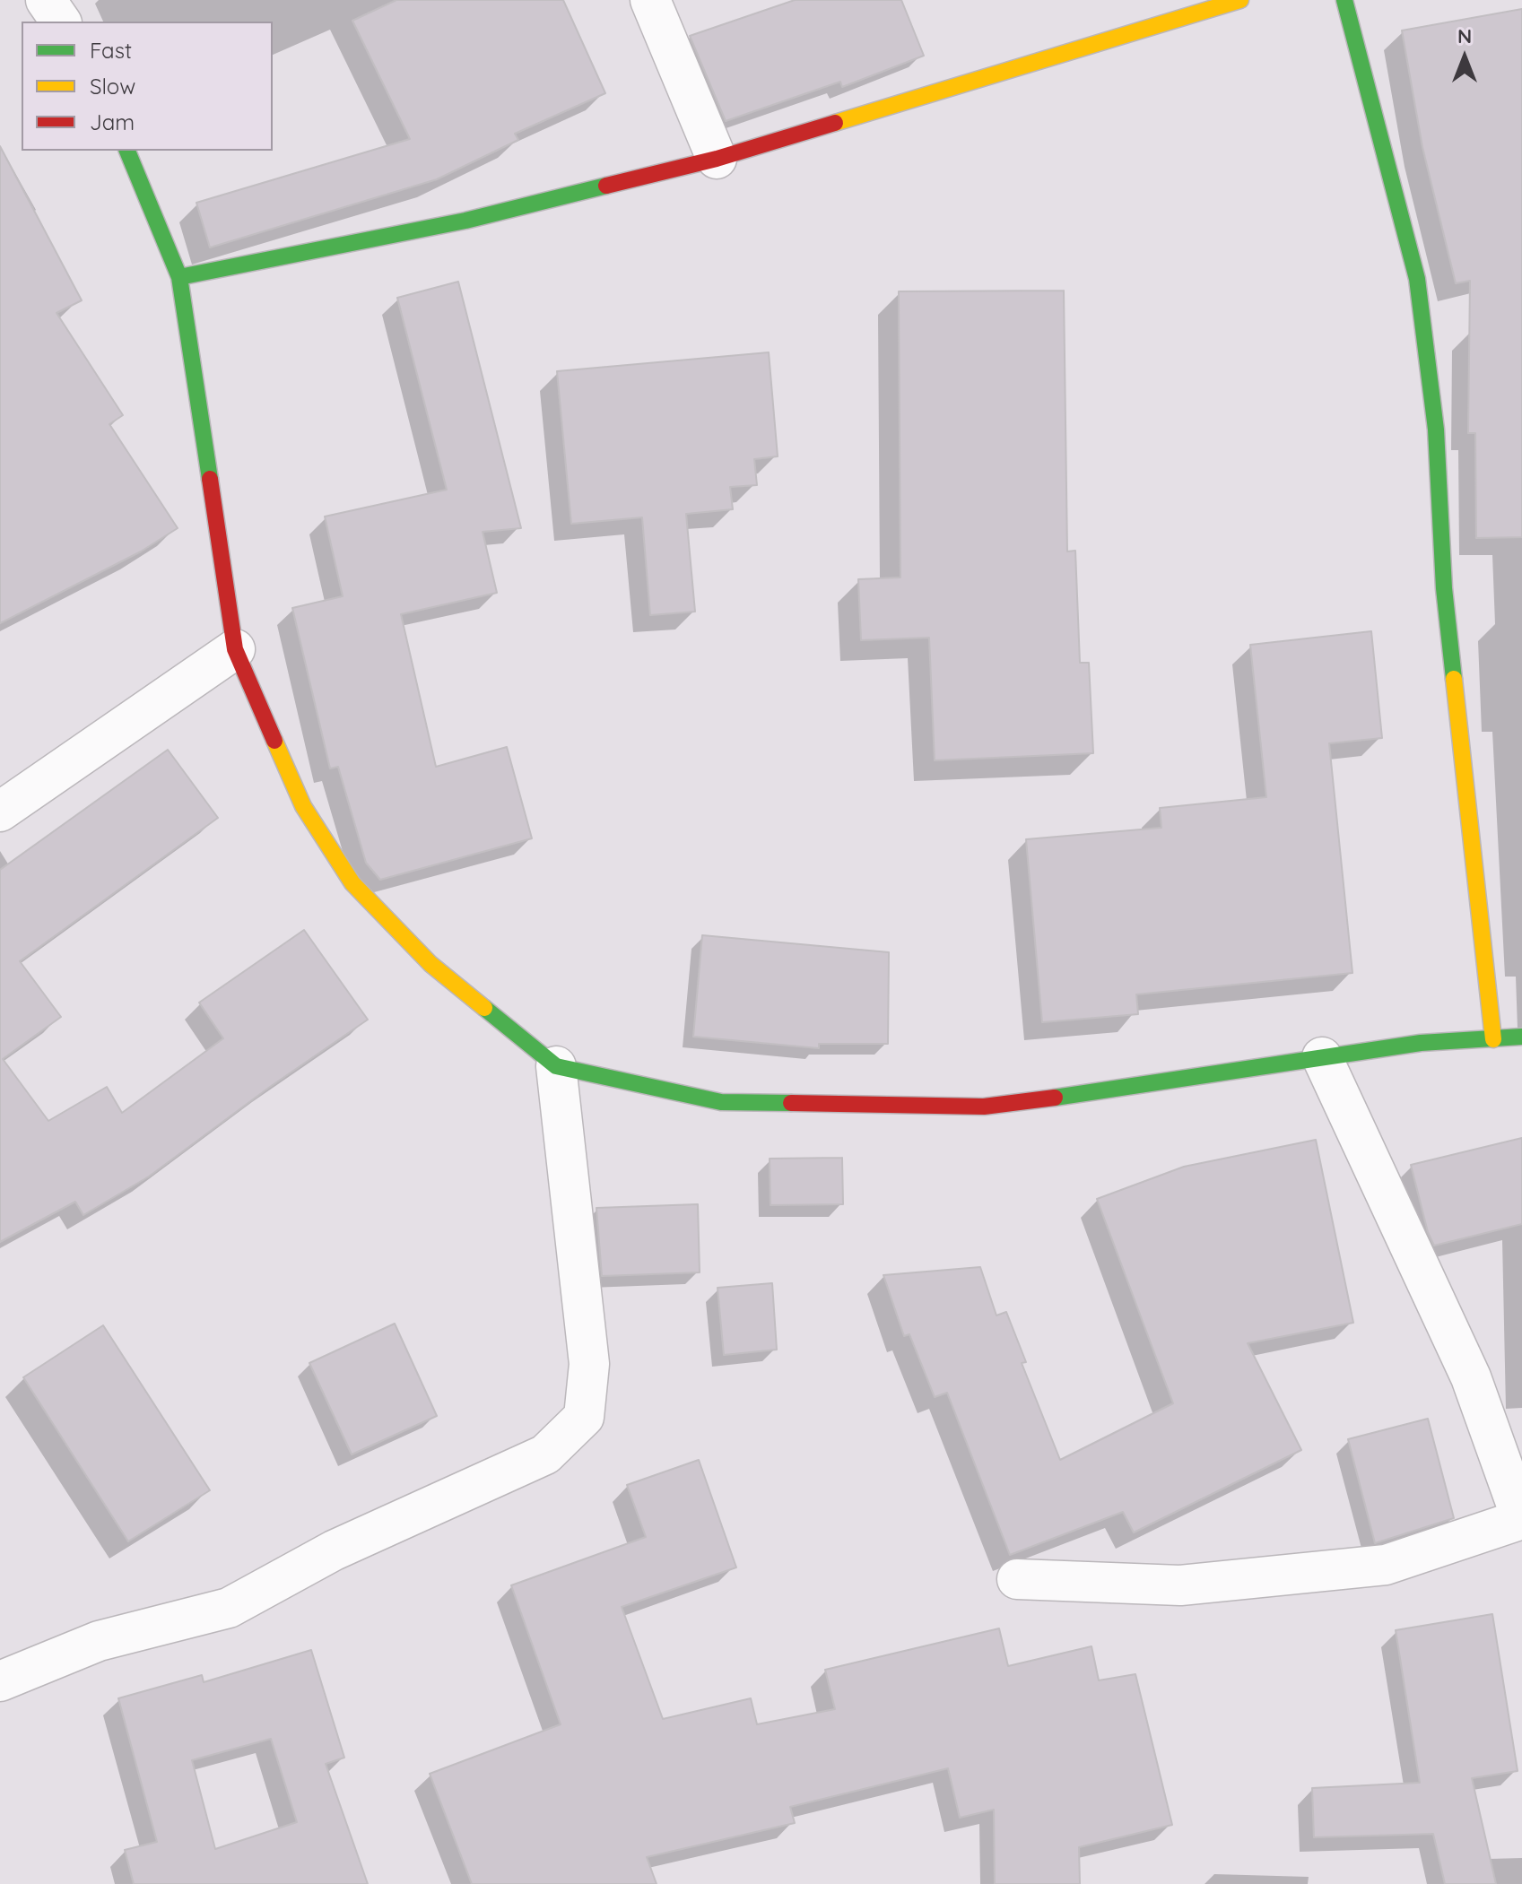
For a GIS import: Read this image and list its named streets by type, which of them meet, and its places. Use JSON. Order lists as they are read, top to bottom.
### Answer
{
  "legend": ["Fast", "Slow", "Jam"],
  "north": "top"
}
